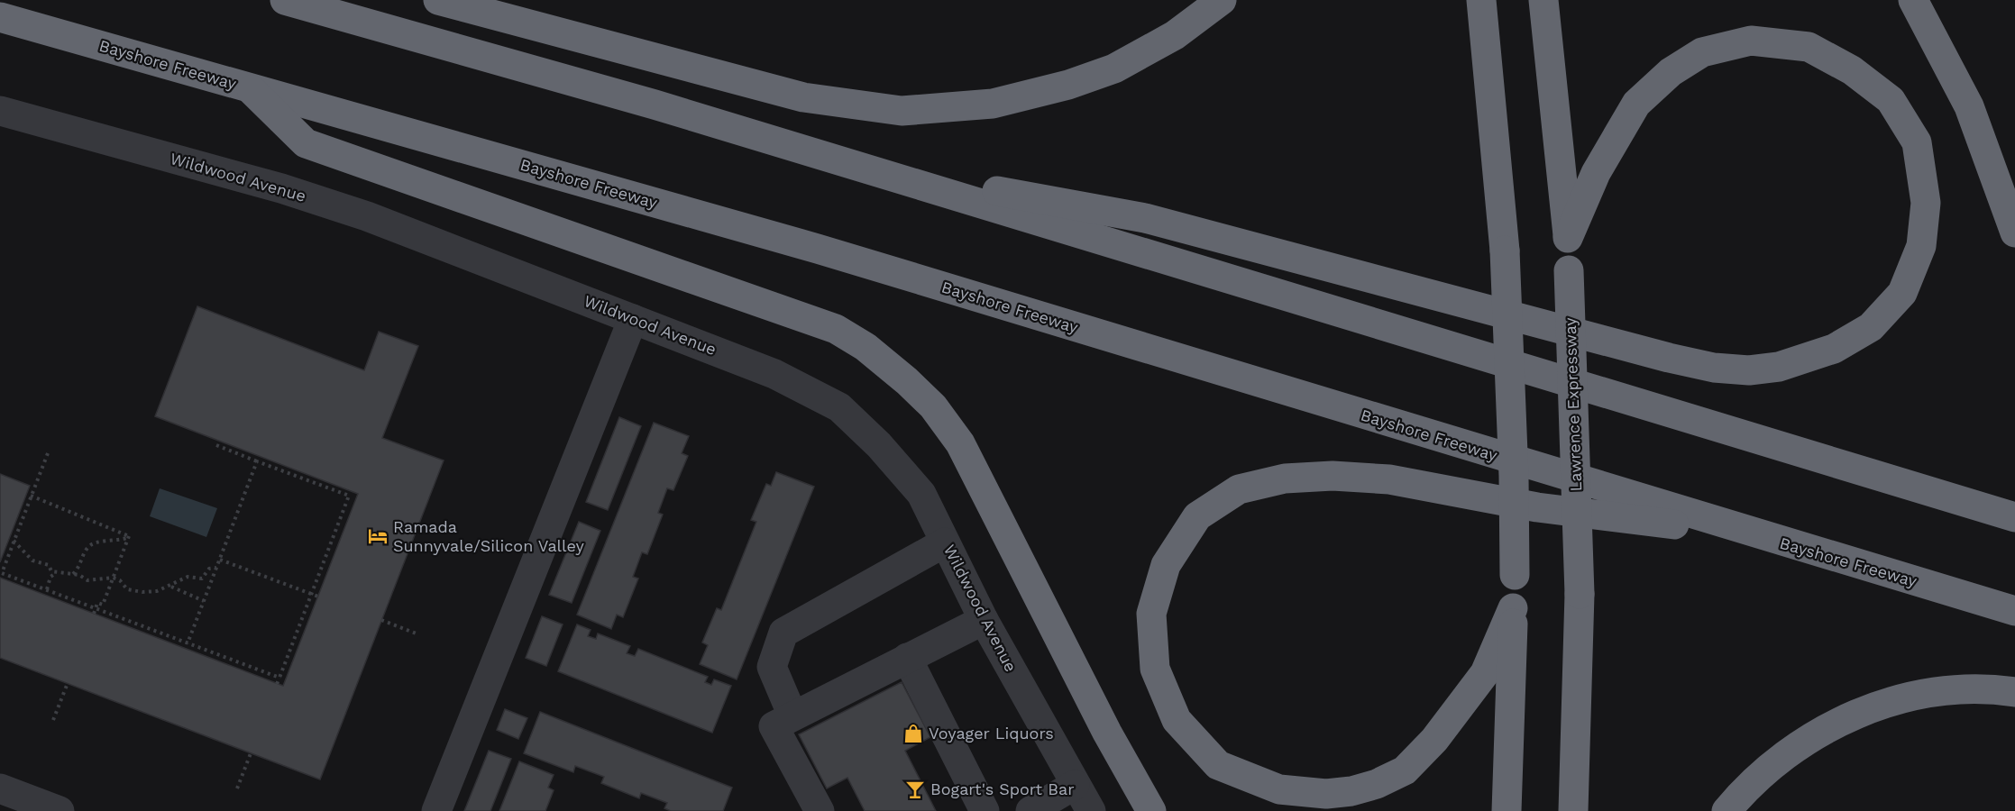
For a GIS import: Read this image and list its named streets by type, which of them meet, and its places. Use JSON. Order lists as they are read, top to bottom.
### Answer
{
  "streets": {
    "highway": ["Bayshore Freeway", "Lawrence Expressway"],
    "street": ["Wildwood Avenue"]
  },
  "places": {
    "hotel": ["Ramada Sunnyvale/Silicon Valley"],
    "shop": ["Voyager Liquors"],
    "bar": ["Bogart's Sport Bar"]
  }
}
